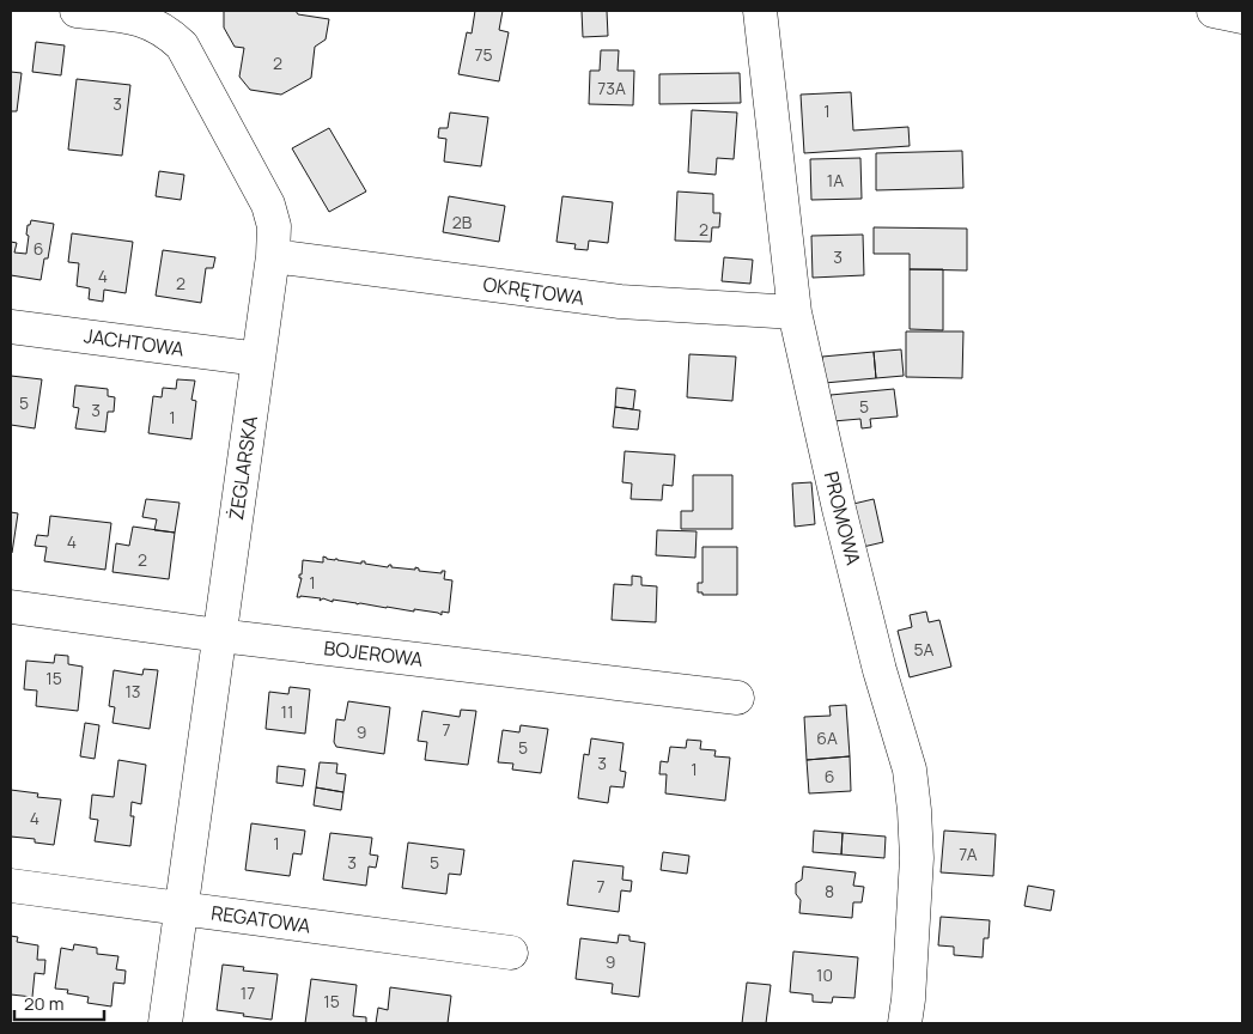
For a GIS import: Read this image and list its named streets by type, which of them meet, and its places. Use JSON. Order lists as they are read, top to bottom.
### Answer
{
  "streets": {
    "street": [
      "OKRĘTOWA",
      "JACHTOWA",
      "ŻEGLARSKA",
      "PROMOWA",
      "BOJEROWA",
      "REGATOWA"
    ]
  },
  "crossings": [
    ["OKRĘTOWA", "ŻEGLARSKA"],
    ["OKRĘTOWA", "PROMOWA"],
    ["JACHTOWA", "ŻEGLARSKA"],
    ["ŻEGLARSKA", "BOJEROWA"],
    ["ŻEGLARSKA", "REGATOWA"]
  ],
  "house_numbers": [
    "75",
    "2",
    "73A",
    "3",
    "1",
    "1A",
    "2B",
    "2",
    "6",
    "3",
    "4",
    "2",
    "5",
    "5",
    "3",
    "1",
    "4",
    "2",
    "1",
    "5A",
    "15",
    "13",
    "11",
    "7",
    "9",
    "6A",
    "5",
    "3",
    "1",
    "6",
    "4",
    "1",
    "7A",
    "3",
    "5",
    "7",
    "8",
    "9",
    "10",
    "17",
    "15"
  ],
  "scale_bar": "20 m"
}
